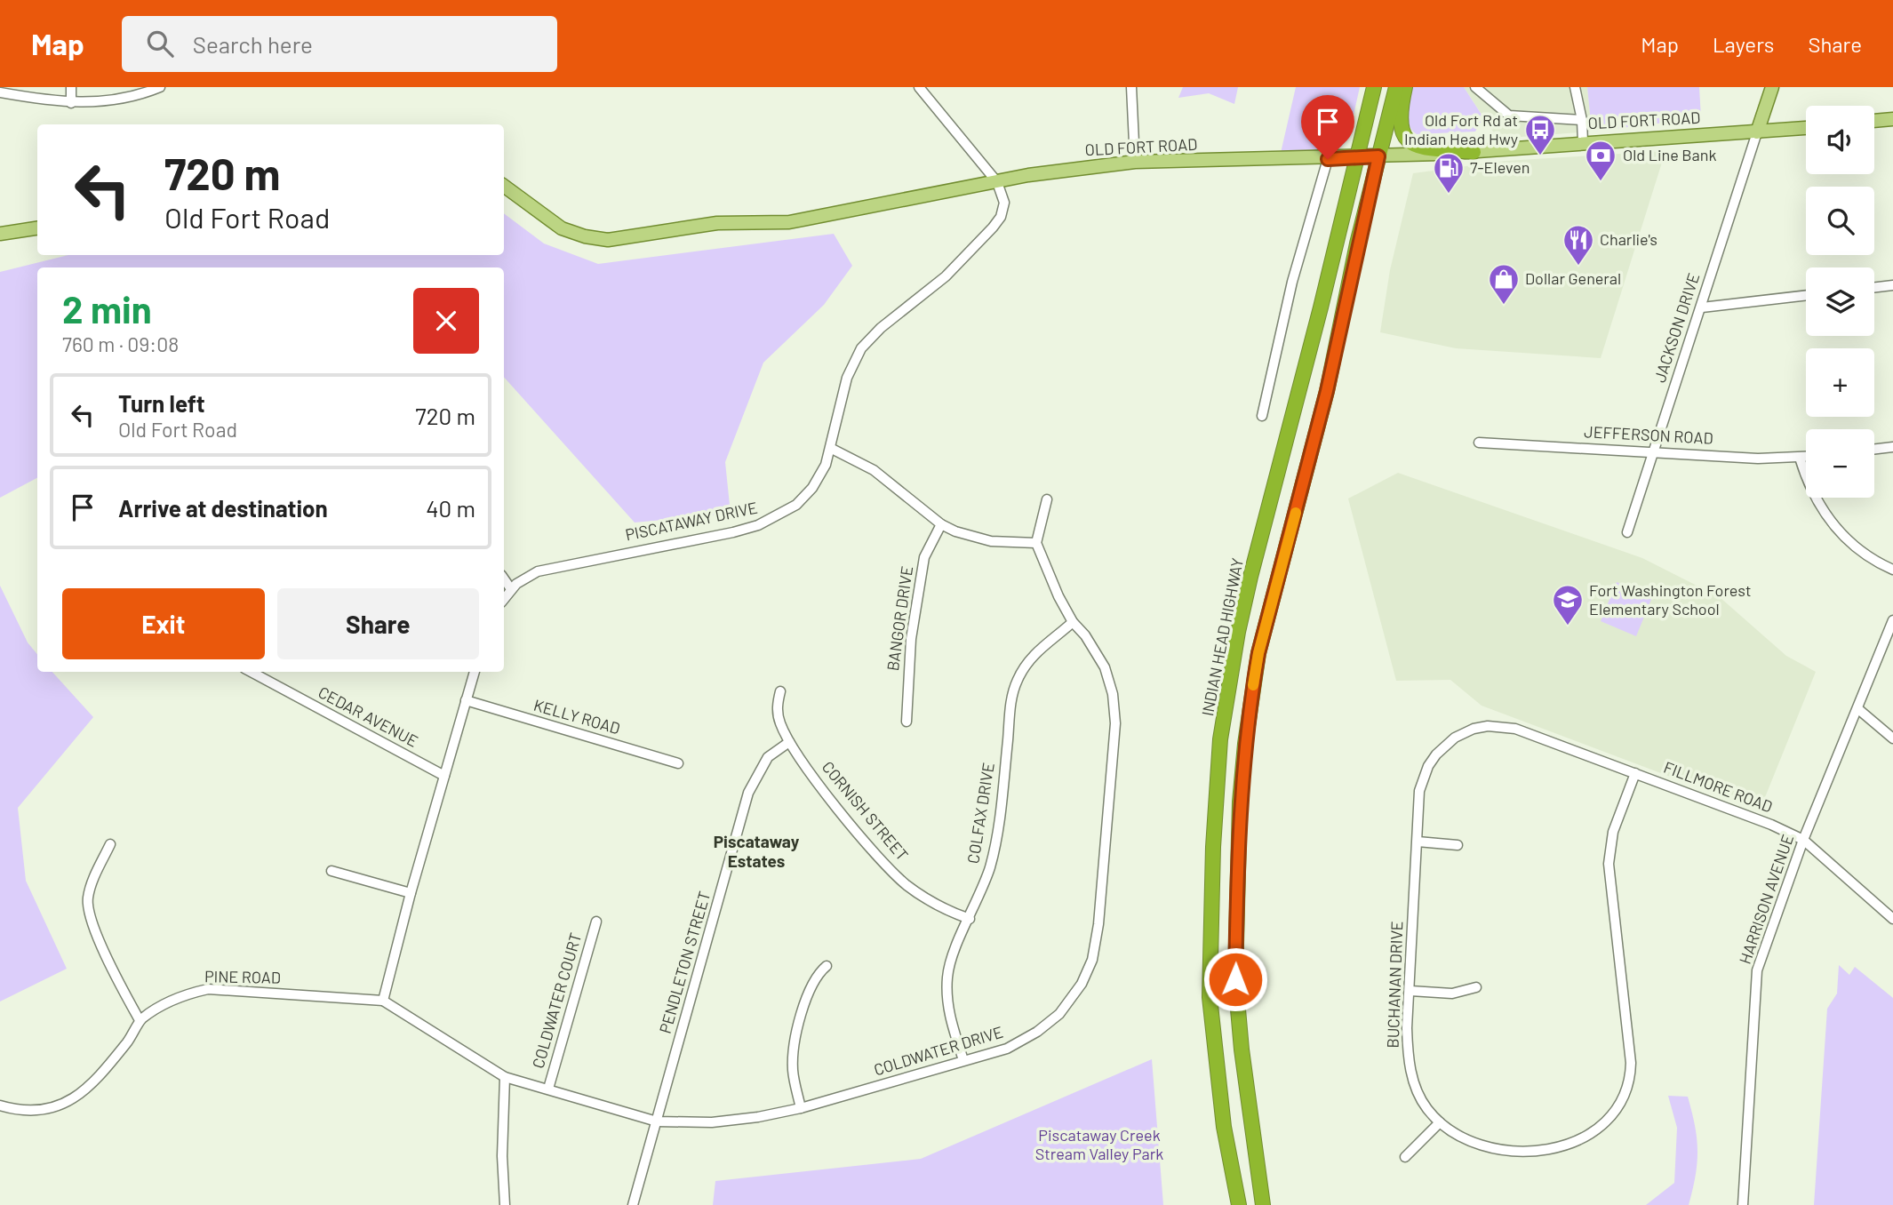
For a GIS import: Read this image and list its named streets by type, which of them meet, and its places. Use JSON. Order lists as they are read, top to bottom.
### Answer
{
  "streets": {
    "highway": ["INDIAN HEAD HIGHWAY"],
    "main road": ["OLD FORT ROAD"],
    "street": [
      "JACKSON DRIVE",
      "JEFFERSON ROAD",
      "PISCATAWAY DRIVE",
      "BANGOR DRIVE",
      "CEDAR AVENUE",
      "KELLY ROAD",
      "FILLMORE ROAD",
      "CORNISH STREET",
      "COLFAX DRIVE",
      "HARRISON AVENUE",
      "PENDLETON STREET",
      "PINE ROAD",
      "BUCHANAN DRIVE",
      "COLDWATER COURT",
      "COLDWATER DRIVE"
    ]
  },
  "crossings": [
    ["OLD FORT ROAD", "JACKSON DRIVE"],
    ["OLD FORT ROAD", "PISCATAWAY DRIVE"],
    ["OLD FORT ROAD", "INDIAN HEAD HIGHWAY"],
    ["JACKSON DRIVE", "JEFFERSON ROAD"],
    ["FILLMORE ROAD", "HARRISON AVENUE"],
    ["FILLMORE ROAD", "BUCHANAN DRIVE"],
    ["CORNISH STREET", "COLFAX DRIVE"],
    ["CORNISH STREET", "PENDLETON STREET"],
    ["COLFAX DRIVE", "COLDWATER DRIVE"],
    ["PENDLETON STREET", "COLDWATER DRIVE"],
    ["COLDWATER COURT", "COLDWATER DRIVE"]
  ],
  "districts": ["Piscataway Estates"],
  "parks": ["Piscataway Creek Stream Valley Park"],
  "places": {
    "bus stop": ["Old Fort Rd at Indian Head Hwy"],
    "bank": ["Old Line Bank"],
    "fuel station": ["7-Eleven"],
    "restaurant": ["Charlie's"],
    "shop": ["Dollar General"],
    "school or university": ["Fort Washington Forest Elementary School"]
  },
  "page": {
    "header": "Map",
    "search": "Search here",
    "nav": ["Map", "Layers", "Share"],
    "map_buttons": ["+", "−"],
    "turn": ["720 m", "Old Fort Road"],
    "heading": ["2 min", "760 m · 09:08"],
    "list": [
      {
        "name": "Turn left",
        "note": "Old Fort Road",
        "value": "720 m"
      },
      {
        "name": "Arrive at destination",
        "value": "40 m"
      }
    ],
    "buttons": ["Exit", "Share"]
  }
}
